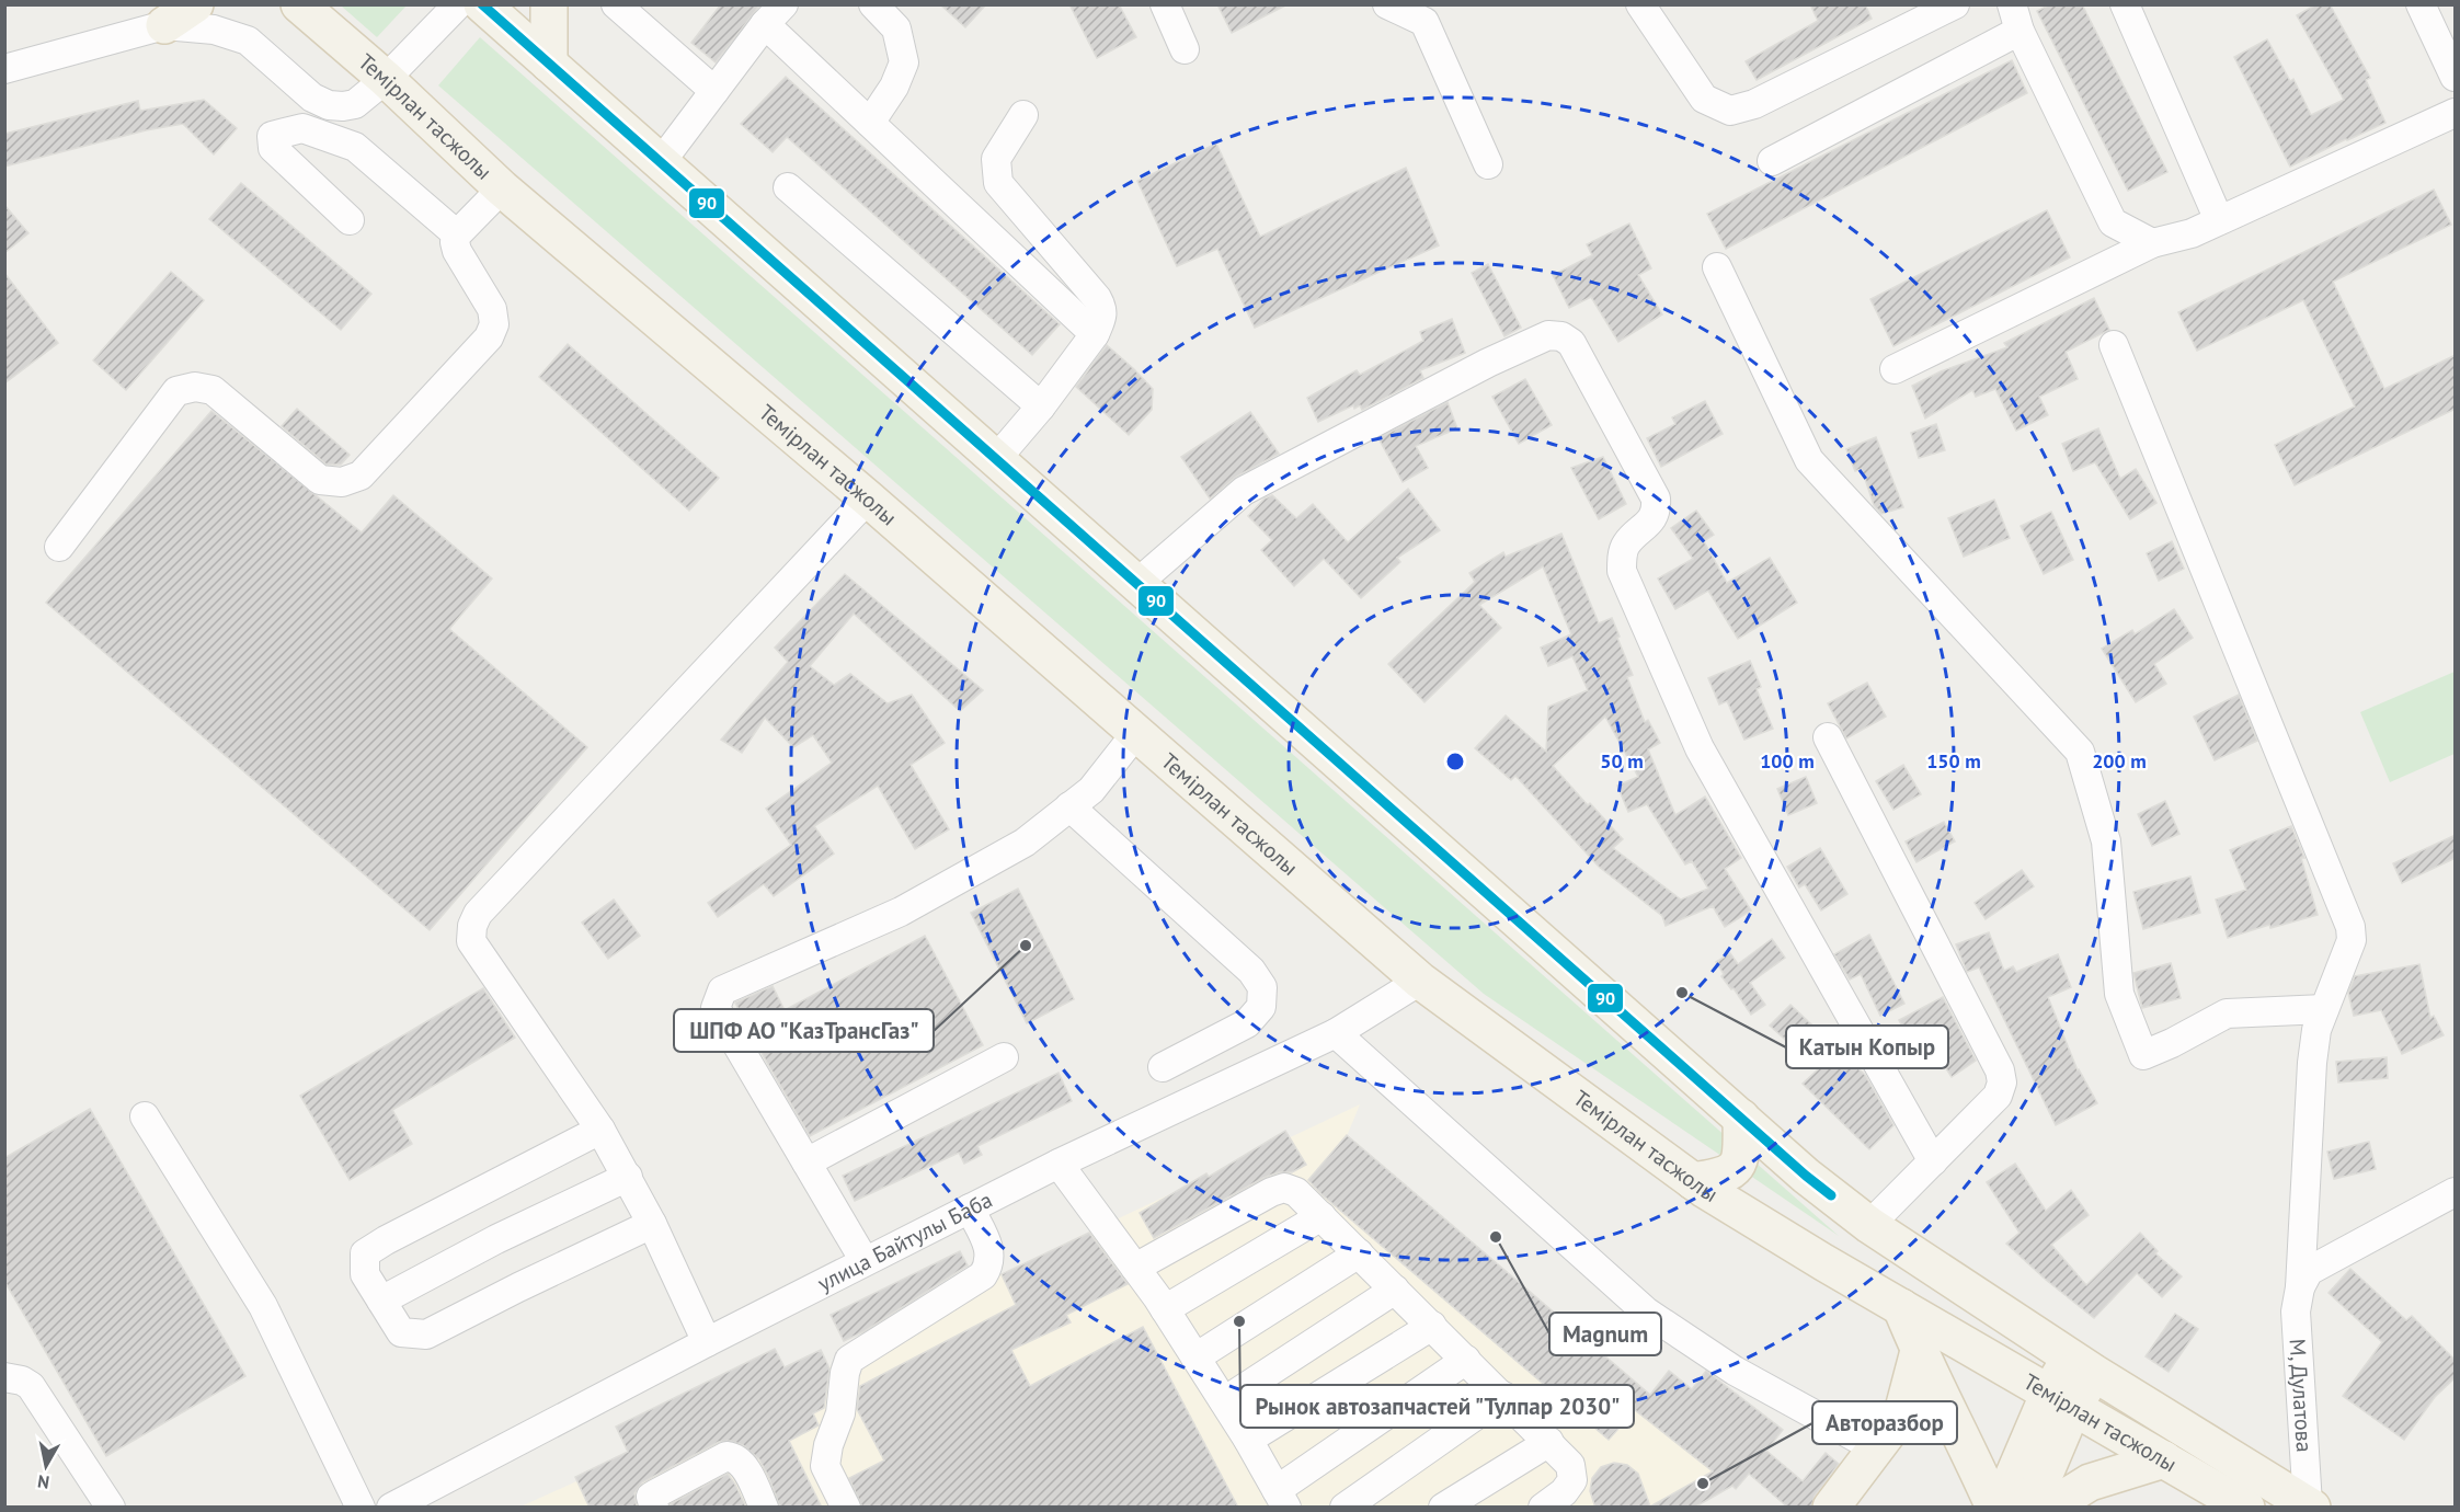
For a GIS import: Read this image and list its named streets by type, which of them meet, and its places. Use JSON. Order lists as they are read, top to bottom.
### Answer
{
  "streets": {
    "main road": ["Темірлан тасжолы"],
    "street": ["улица Байтулы Баба", "М, Дулатова"]
  },
  "crossings": [
    ["Темірлан тасжолы", "улица Байтулы Баба"],
    ["Темірлан тасжолы", "М, Дулатова"]
  ],
  "places": [
    "ШПФ АО \"КазТрансГаз\"",
    "Катын Копыр",
    "Magnum",
    "Рынок автозапчастей \"Тулпар 2030\"",
    "Авторазбор"
  ],
  "lines": ["transit line 90"],
  "north": "bottom",
  "rings": [
    "50 m",
    "100 m",
    "150 m",
    "200 m"
  ]
}
